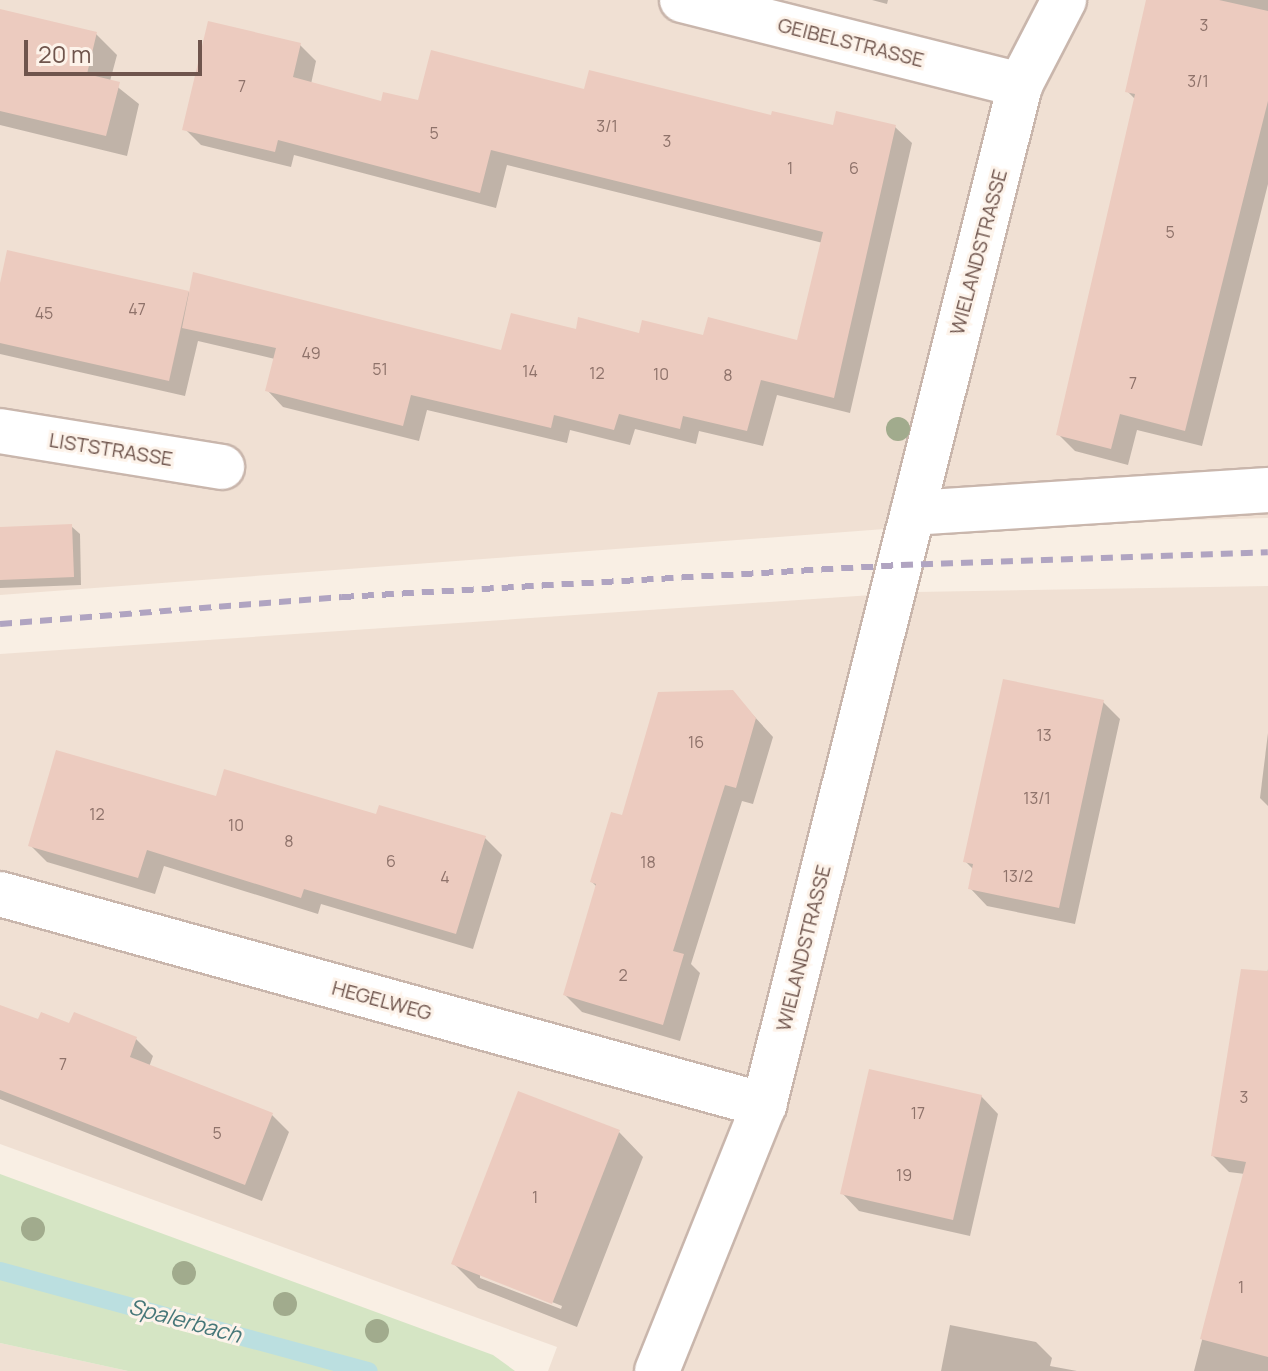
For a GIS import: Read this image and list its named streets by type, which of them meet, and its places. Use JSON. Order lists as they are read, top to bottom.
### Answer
{
  "streets": {
    "street": [
      "GEIBELSTRASSE",
      "WIELANDSTRASSE",
      "LISTSTRASSE",
      "HEGELWEG"
    ]
  },
  "crossings": [
    ["GEIBELSTRASSE", "WIELANDSTRASSE"],
    ["WIELANDSTRASSE", "HEGELWEG"]
  ],
  "water": ["Spalerbach"],
  "house_numbers": [
    "3",
    "3/1",
    "7",
    "3/1",
    "5",
    "3",
    "1",
    "6",
    "5",
    "47",
    "45",
    "49",
    "51",
    "14",
    "12",
    "10",
    "8",
    "7",
    "13",
    "16",
    "13/1",
    "12",
    "10",
    "8",
    "6",
    "18",
    "13/2",
    "4",
    "2",
    "7",
    "3",
    "17",
    "5",
    "19",
    "1",
    "1"
  ],
  "scale_bar": "20 m"
}
